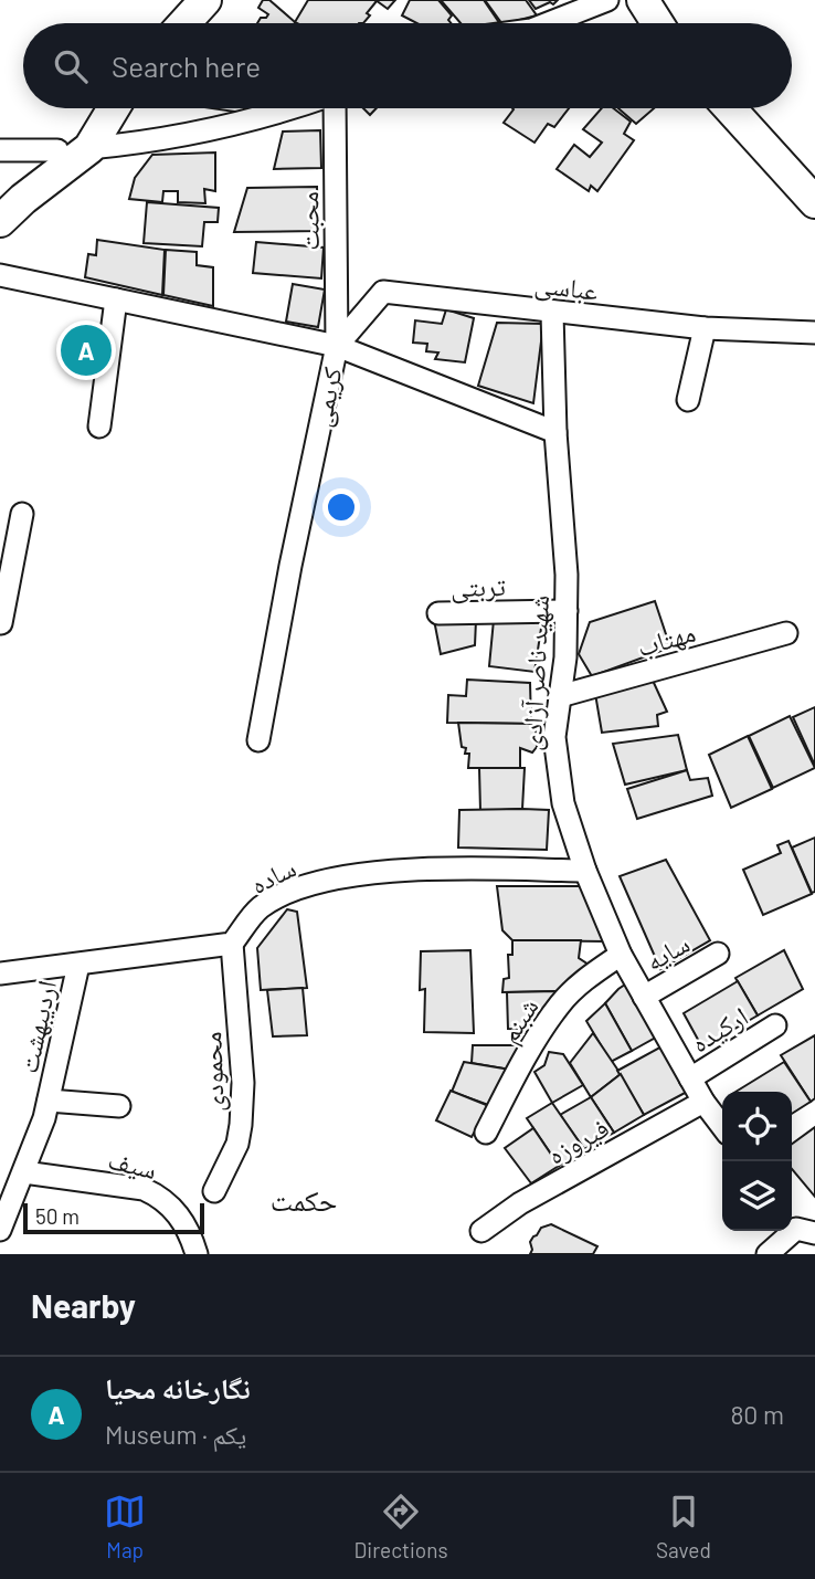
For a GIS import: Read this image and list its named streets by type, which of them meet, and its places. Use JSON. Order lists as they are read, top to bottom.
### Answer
{
  "streets": {
    "street": [
      "محبت",
      "عباسی",
      "کریمی",
      "تربتی",
      "مهتاب",
      "شهید ناصر آزادی",
      "ساده",
      "سایه",
      "شبنم",
      "اردیبهشت",
      "ارکیده",
      "محمودی",
      "فیروزه",
      "سیف"
    ]
  },
  "crossings": [
    ["محبت", "عباسی"],
    ["محبت", "کریمی"],
    ["عباسی", "کریمی"],
    ["عباسی", "شهید ناصر آزادی"],
    ["تربتی", "شهید ناصر آزادی"],
    ["مهتاب", "شهید ناصر آزادی"],
    ["شهید ناصر آزادی", "ساده"],
    ["شهید ناصر آزادی", "سایه"],
    ["شهید ناصر آزادی", "شبنم"],
    ["شهید ناصر آزادی", "ارکیده"],
    ["شهید ناصر آزادی", "فیروزه"],
    ["ساده", "محمودی"],
    ["اردیبهشت", "سیف"]
  ],
  "districts": ["حکمت"],
  "scale_bar": "50 m",
  "page": {
    "search": "Search here",
    "pins": "A",
    "scale": "50 m",
    "heading": "Nearby",
    "list": [
      {
        "mark": "A",
        "name": "نگارخانه محیا",
        "note": "Museum · یکم",
        "value": "80 m"
      }
    ],
    "nav": ["Map", "Directions", "Saved"]
  }
}
